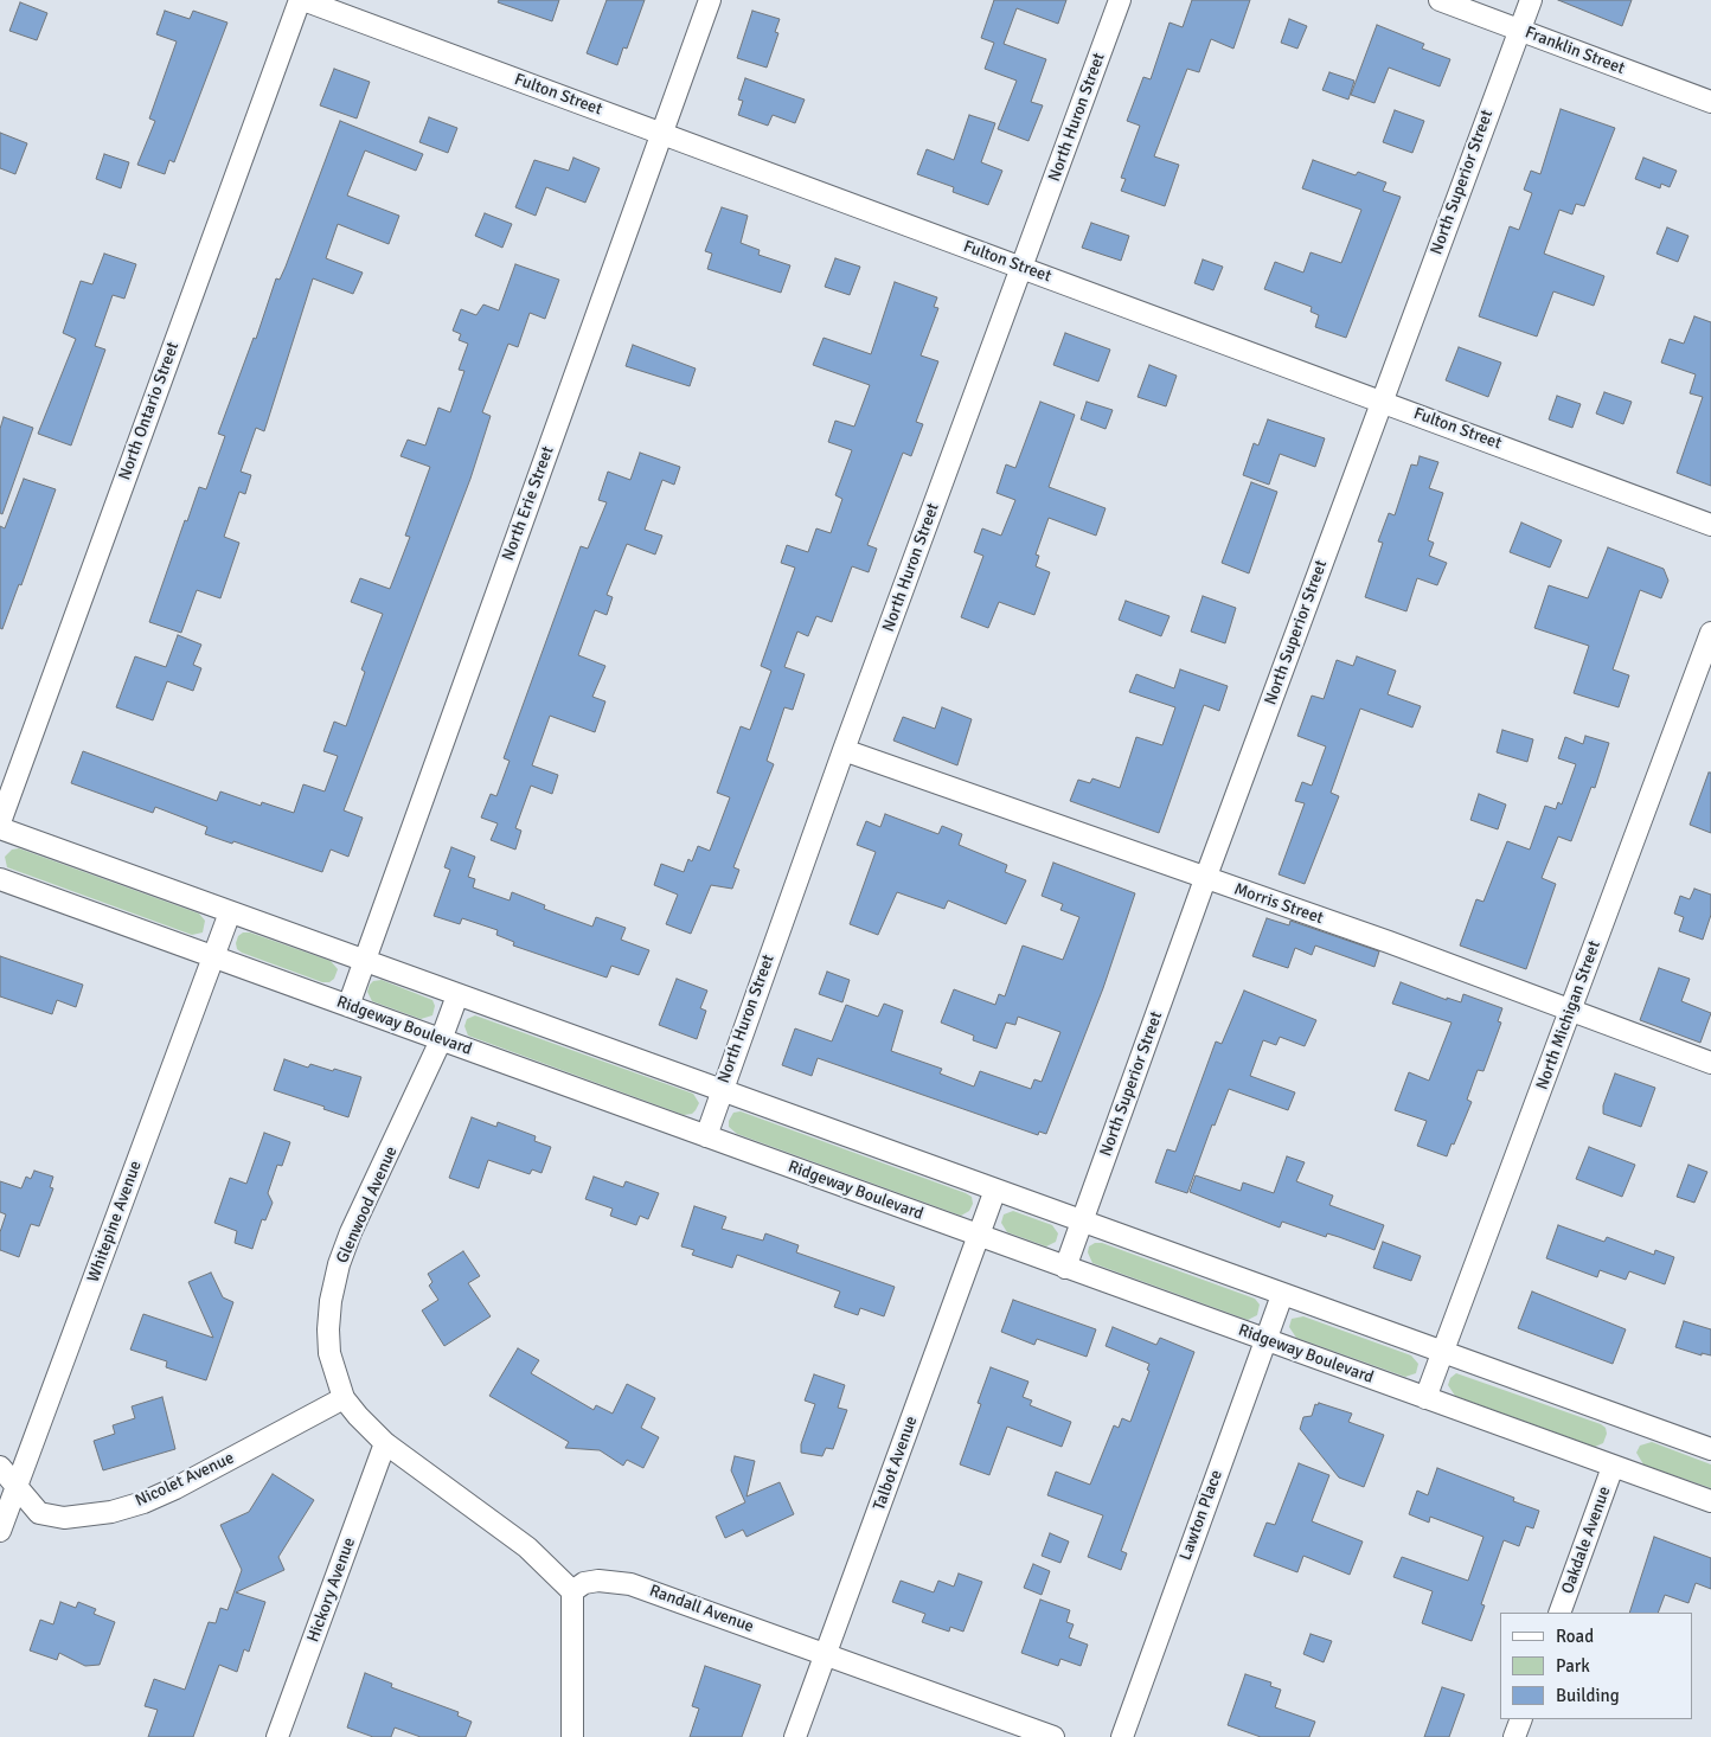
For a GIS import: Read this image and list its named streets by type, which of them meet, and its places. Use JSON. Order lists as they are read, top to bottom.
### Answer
{
  "streets": {
    "street": [
      "Franklin Street",
      "Fulton Street",
      "North Huron Street",
      "North Superior Street",
      "North Ontario Street",
      "North Erie Street",
      "Morris Street",
      "North Michigan Street",
      "Ridgeway Boulevard",
      "Glenwood Avenue",
      "Whitepine Avenue",
      "Talbot Avenue",
      "Nicolet Avenue",
      "Lawton Place",
      "Oakdale Avenue",
      "Hickory Avenue",
      "Randall Avenue"
    ]
  },
  "crossings": [
    ["Franklin Street", "North Superior Street"],
    ["Fulton Street", "North Huron Street"],
    ["Fulton Street", "North Superior Street"],
    ["Fulton Street", "North Ontario Street"],
    ["Fulton Street", "North Erie Street"],
    ["North Huron Street", "Morris Street"],
    ["North Huron Street", "Ridgeway Boulevard"],
    ["North Superior Street", "Morris Street"],
    ["North Superior Street", "Ridgeway Boulevard"],
    ["North Erie Street", "Ridgeway Boulevard"],
    ["Morris Street", "North Michigan Street"],
    ["North Michigan Street", "Ridgeway Boulevard"],
    ["Ridgeway Boulevard", "Glenwood Avenue"],
    ["Ridgeway Boulevard", "Whitepine Avenue"],
    ["Ridgeway Boulevard", "Talbot Avenue"],
    ["Ridgeway Boulevard", "Lawton Place"],
    ["Ridgeway Boulevard", "Oakdale Avenue"],
    ["Glenwood Avenue", "Nicolet Avenue"],
    ["Glenwood Avenue", "Hickory Avenue"],
    ["Whitepine Avenue", "Nicolet Avenue"],
    ["Talbot Avenue", "Randall Avenue"]
  ],
  "legend": ["Road", "Park", "Building"]
}
